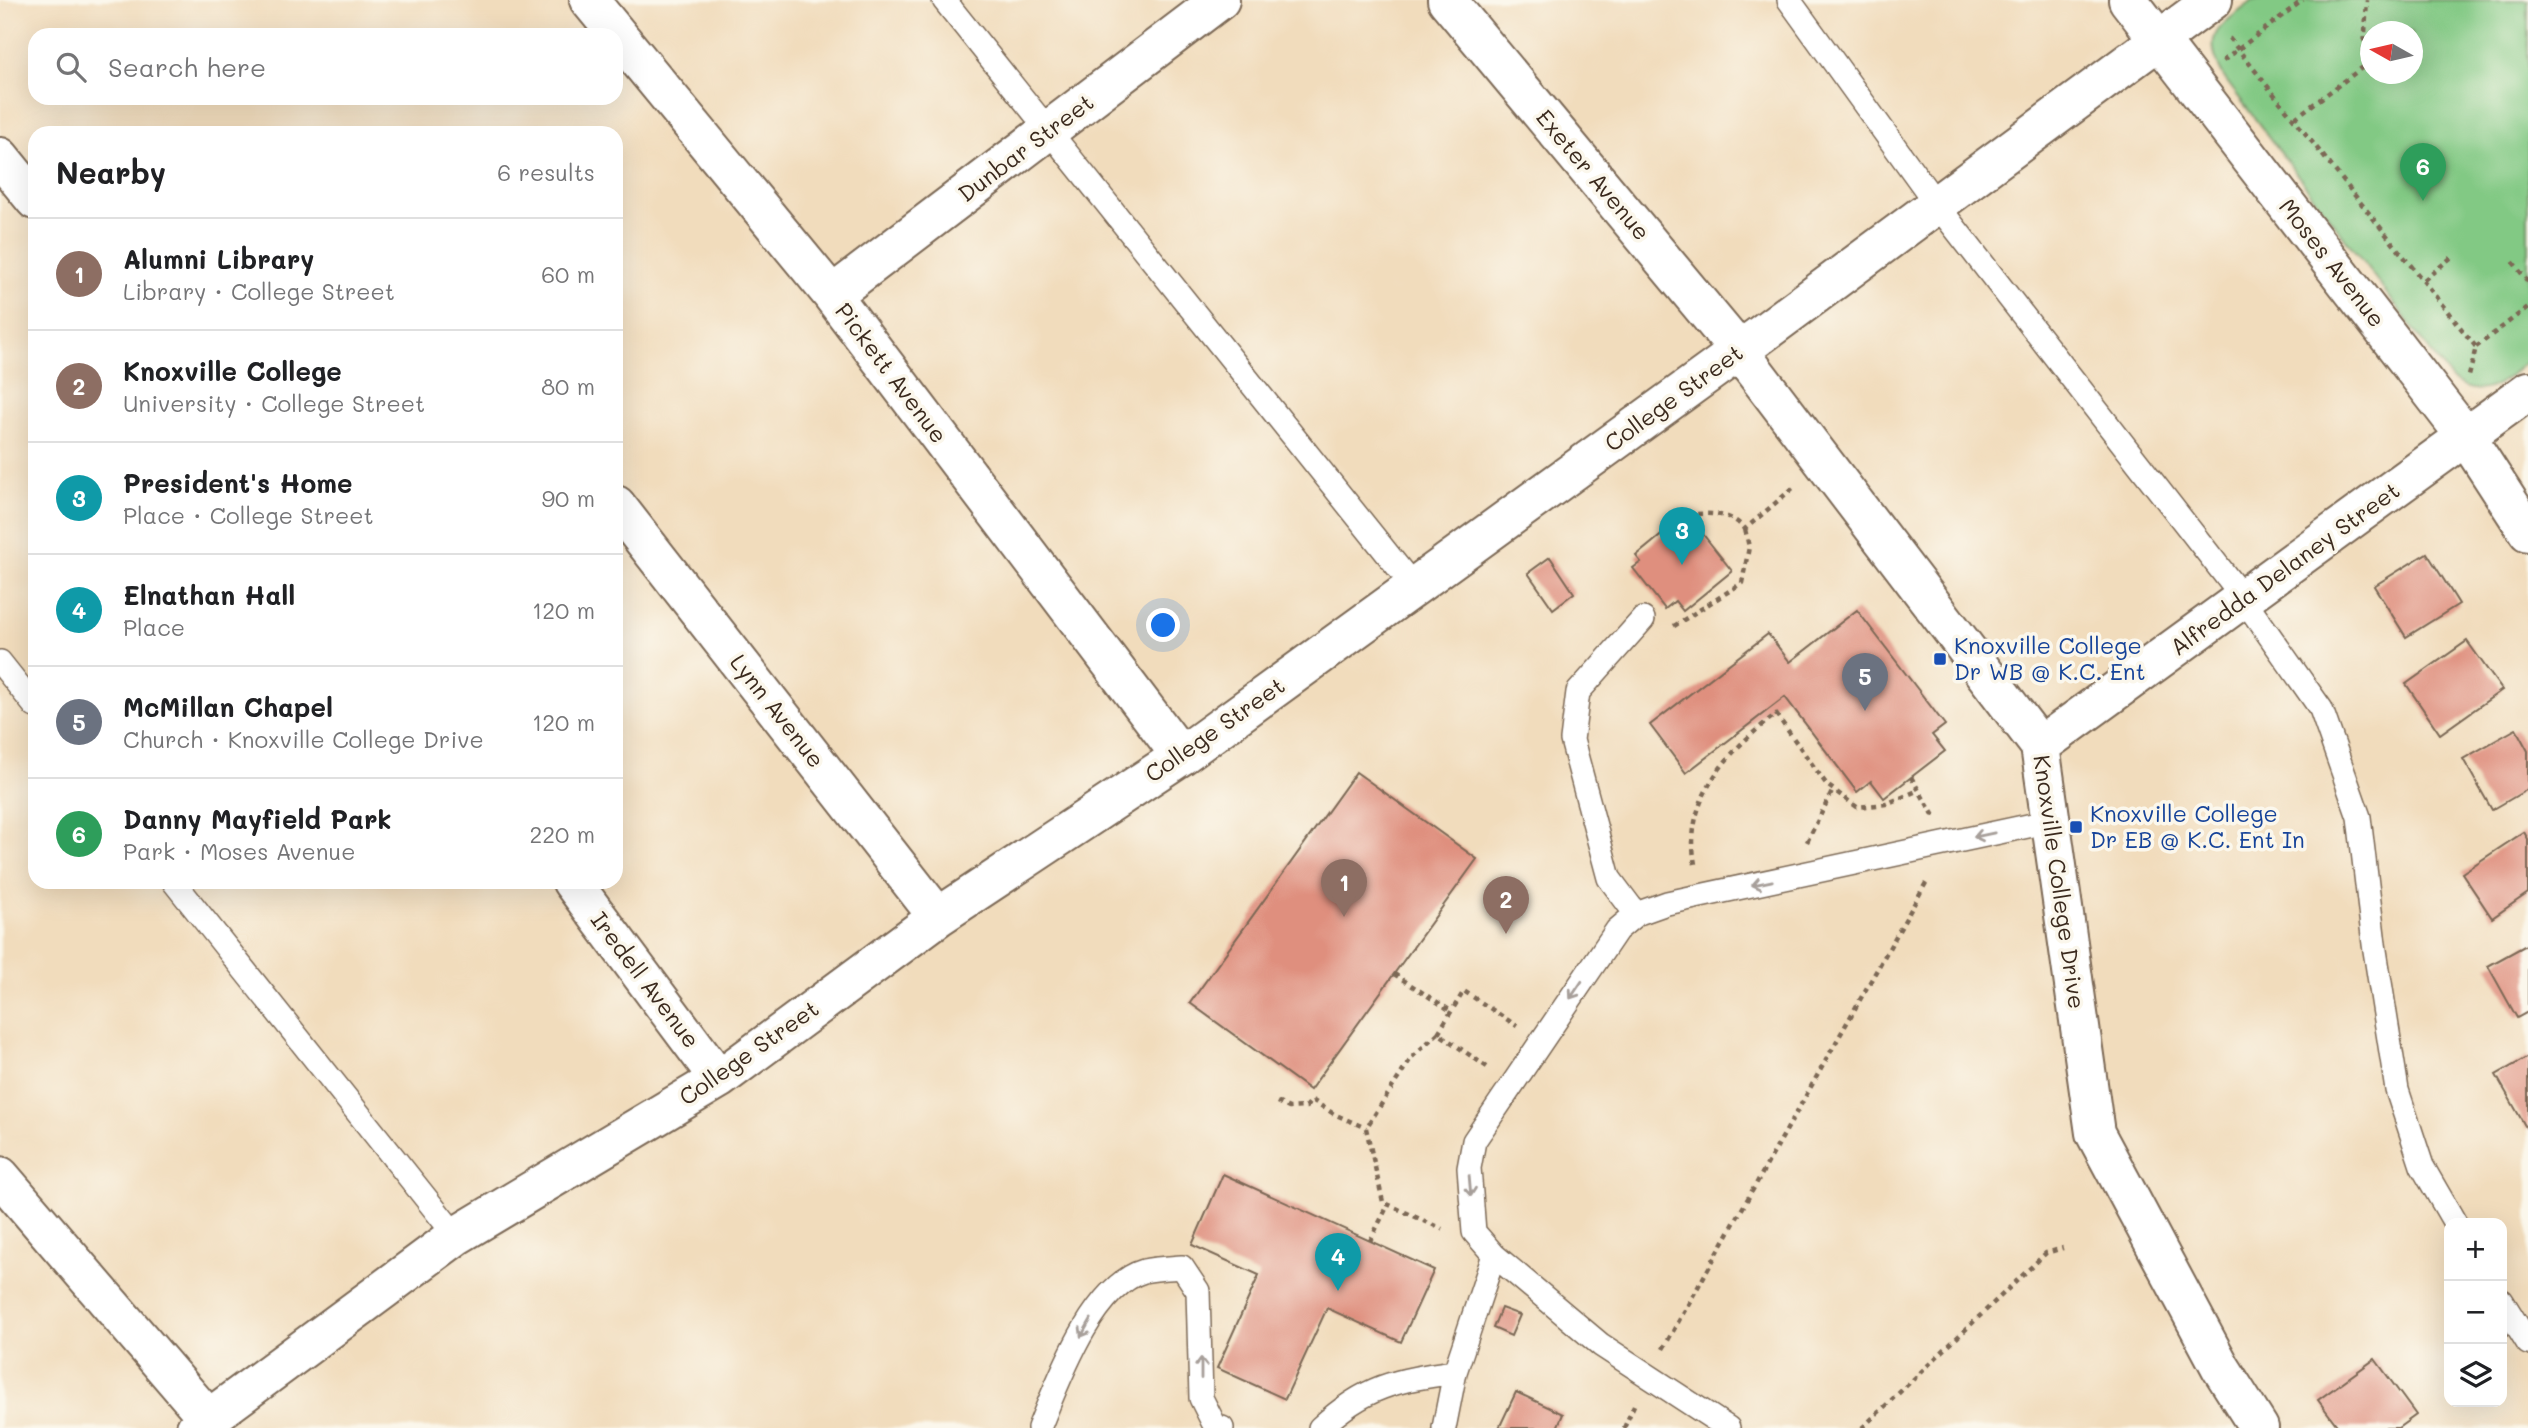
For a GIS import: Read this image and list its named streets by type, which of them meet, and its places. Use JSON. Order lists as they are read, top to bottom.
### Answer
{
  "streets": {
    "street": [
      "Dunbar Street",
      "Exeter Avenue",
      "Moses Avenue",
      "Pickett Avenue",
      "College Street",
      "Alfredda Delaney Street",
      "Lynn Avenue",
      "Knoxville College Drive",
      "Iredell Avenue"
    ]
  },
  "crossings": [
    ["Dunbar Street", "Pickett Avenue"],
    ["Exeter Avenue", "College Street"],
    ["Exeter Avenue", "Knoxville College Drive"],
    ["Moses Avenue", "College Street"],
    ["Moses Avenue", "Alfredda Delaney Street"],
    ["Pickett Avenue", "College Street"],
    ["College Street", "Lynn Avenue"],
    ["College Street", "Knoxville College Drive"],
    ["College Street", "Iredell Avenue"],
    ["Alfredda Delaney Street", "Knoxville College Drive"]
  ],
  "places": {
    "transit": ["Knoxville College Dr WB @ K.C. Ent", "Knoxville College Dr EB @ K.C. Ent In"]
  },
  "north": "left",
  "page": {
    "search": "Search here",
    "heading": ["Nearby", "6 results"],
    "pins": [
      "6",
      "3",
      "5",
      "1",
      "2",
      "4"
    ],
    "list": [
      {
        "mark": "1",
        "name": "Alumni Library",
        "note": "Library · College Street",
        "value": "60 m"
      },
      {
        "mark": "2",
        "name": "Knoxville College",
        "note": "University · College Street",
        "value": "80 m"
      },
      {
        "mark": "3",
        "name": "President's Home",
        "note": "Place · College Street",
        "value": "90 m"
      },
      {
        "mark": "4",
        "name": "Elnathan Hall",
        "note": "Place",
        "value": "120 m"
      },
      {
        "mark": "5",
        "name": "McMillan Chapel",
        "note": "Church · Knoxville College Drive",
        "value": "120 m"
      },
      {
        "mark": "6",
        "name": "Danny Mayfield Park",
        "note": "Park · Moses Avenue",
        "value": "220 m"
      }
    ],
    "map_buttons": ["+", "−"]
  }
}
